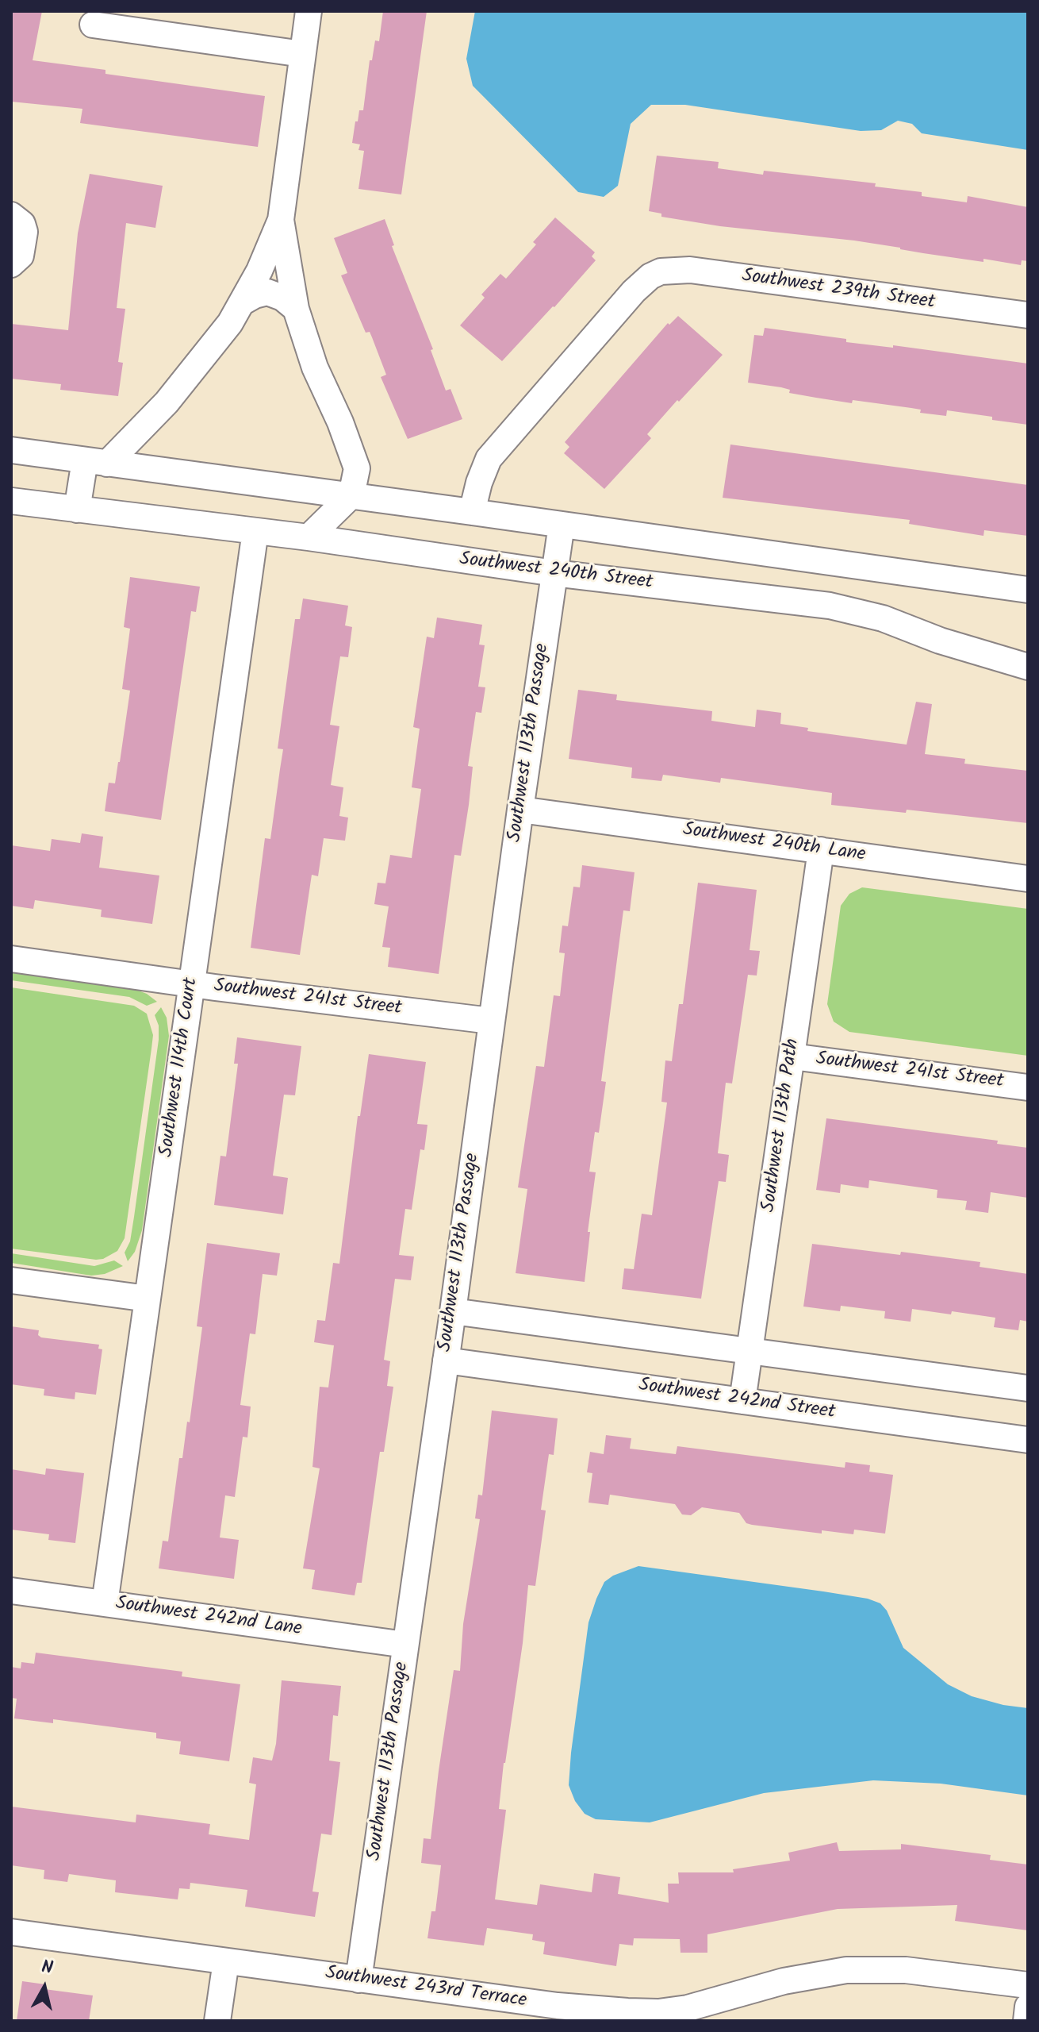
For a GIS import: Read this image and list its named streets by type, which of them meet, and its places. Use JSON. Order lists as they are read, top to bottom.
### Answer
{
  "streets": {
    "street": [
      "Southwest 239th Street",
      "Southwest 240th Street",
      "Southwest 113th Passage",
      "Southwest 240th Lane",
      "Southwest 241st Street",
      "Southwest 114th Court",
      "Southwest 113th Path",
      "Southwest 242nd Street",
      "Southwest 242nd Lane",
      "Southwest 243rd Terrace"
    ]
  },
  "crossings": [
    ["Southwest 240th Street", "Southwest 113th Passage"],
    ["Southwest 240th Street", "Southwest 114th Court"],
    ["Southwest 113th Passage", "Southwest 240th Lane"],
    ["Southwest 113th Passage", "Southwest 241st Street"],
    ["Southwest 113th Passage", "Southwest 242nd Street"],
    ["Southwest 113th Passage", "Southwest 242nd Lane"],
    ["Southwest 113th Passage", "Southwest 243rd Terrace"],
    ["Southwest 240th Lane", "Southwest 113th Path"],
    ["Southwest 241st Street", "Southwest 114th Court"],
    ["Southwest 241st Street", "Southwest 113th Path"],
    ["Southwest 114th Court", "Southwest 242nd Lane"],
    ["Southwest 113th Path", "Southwest 242nd Street"]
  ],
  "north": "top"
}
